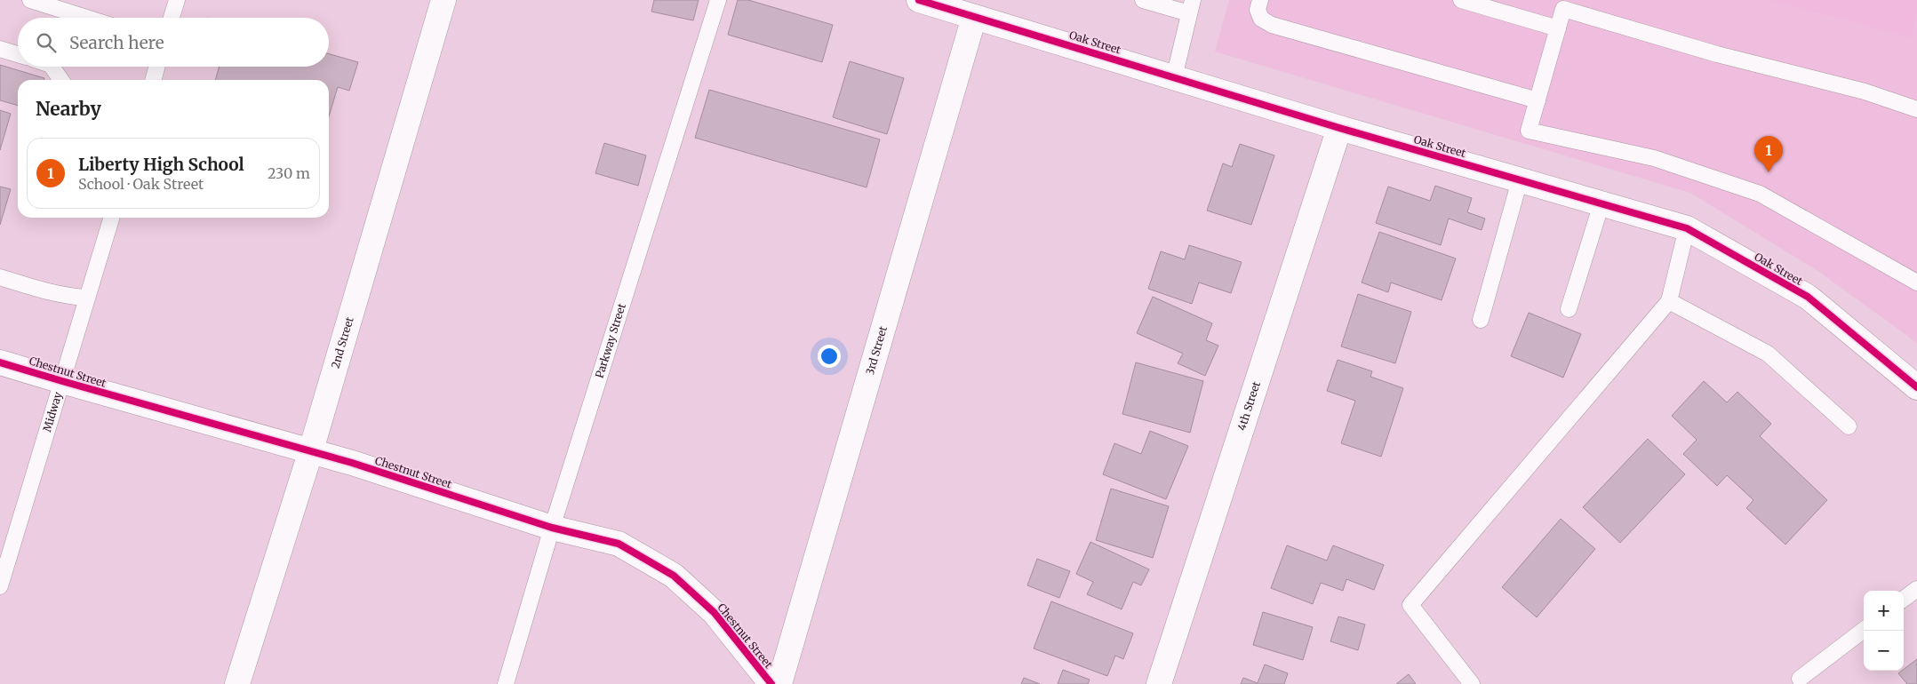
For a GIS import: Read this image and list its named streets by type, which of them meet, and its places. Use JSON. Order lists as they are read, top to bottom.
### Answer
{
  "streets": {
    "street": [
      "Oak Street",
      "2nd Street",
      "3rd Street",
      "Chestnut Street",
      "4th Street"
    ],
    "lane": ["Parkway Street", "Midway"]
  },
  "crossings": [
    ["Oak Street", "3rd Street"],
    ["Oak Street", "4th Street"],
    ["Parkway Street", "Chestnut Street"],
    ["2nd Street", "Chestnut Street"],
    ["Chestnut Street", "Midway"]
  ],
  "page": {
    "search": "Search here",
    "heading": "Nearby",
    "pins": "1",
    "list": [
      {
        "mark": "1",
        "name": "Liberty High School",
        "note": "School · Oak Street",
        "value": "230 m"
      }
    ],
    "map_buttons": ["+", "−"]
  }
}
